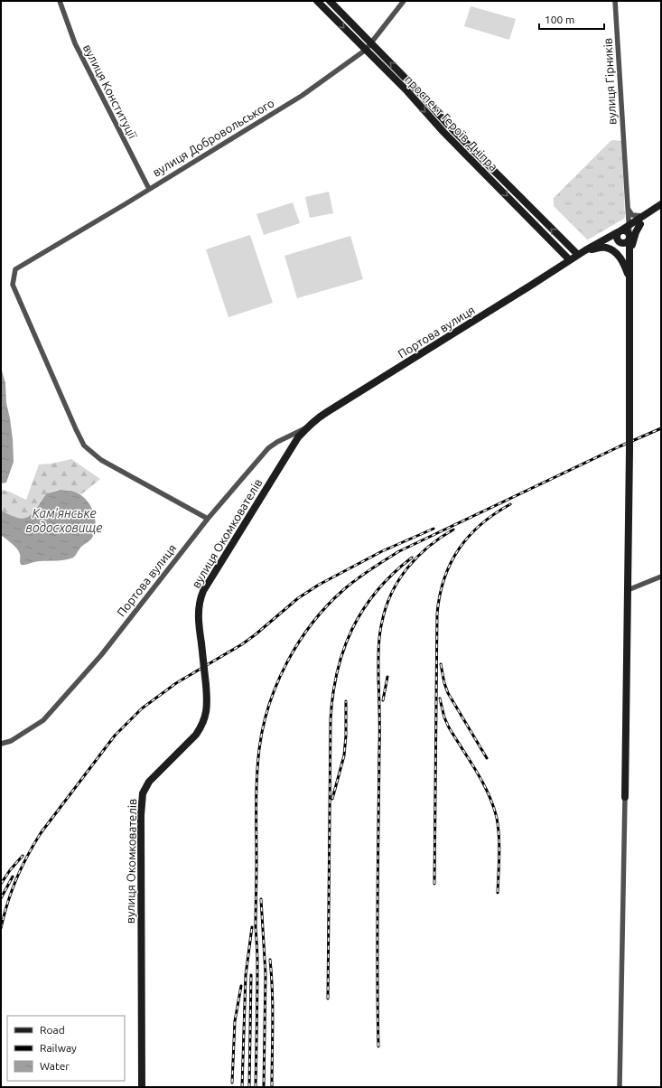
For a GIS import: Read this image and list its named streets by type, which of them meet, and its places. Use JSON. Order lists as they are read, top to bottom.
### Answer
{
  "streets": {
    "street": [
      "вулиця Гірників",
      "вулиця Конституції",
      "проспект Героїв Дніпра",
      "вулиця Добровольського",
      "Портова вулиця",
      "вулиця Окомкователів"
    ]
  },
  "crossings": [
    ["вулиця Конституції", "вулиця Добровольського"],
    ["проспект Героїв Дніпра", "вулиця Добровольського"],
    ["проспект Героїв Дніпра", "Портова вулиця"],
    ["вулиця Добровольського", "Портова вулиця"],
    ["Портова вулиця", "вулиця Окомкователів"]
  ],
  "water": ["Кам'янське водосховище"],
  "legend": ["Road", "Railway", "Water"],
  "scale_bar": "100 m"
}
